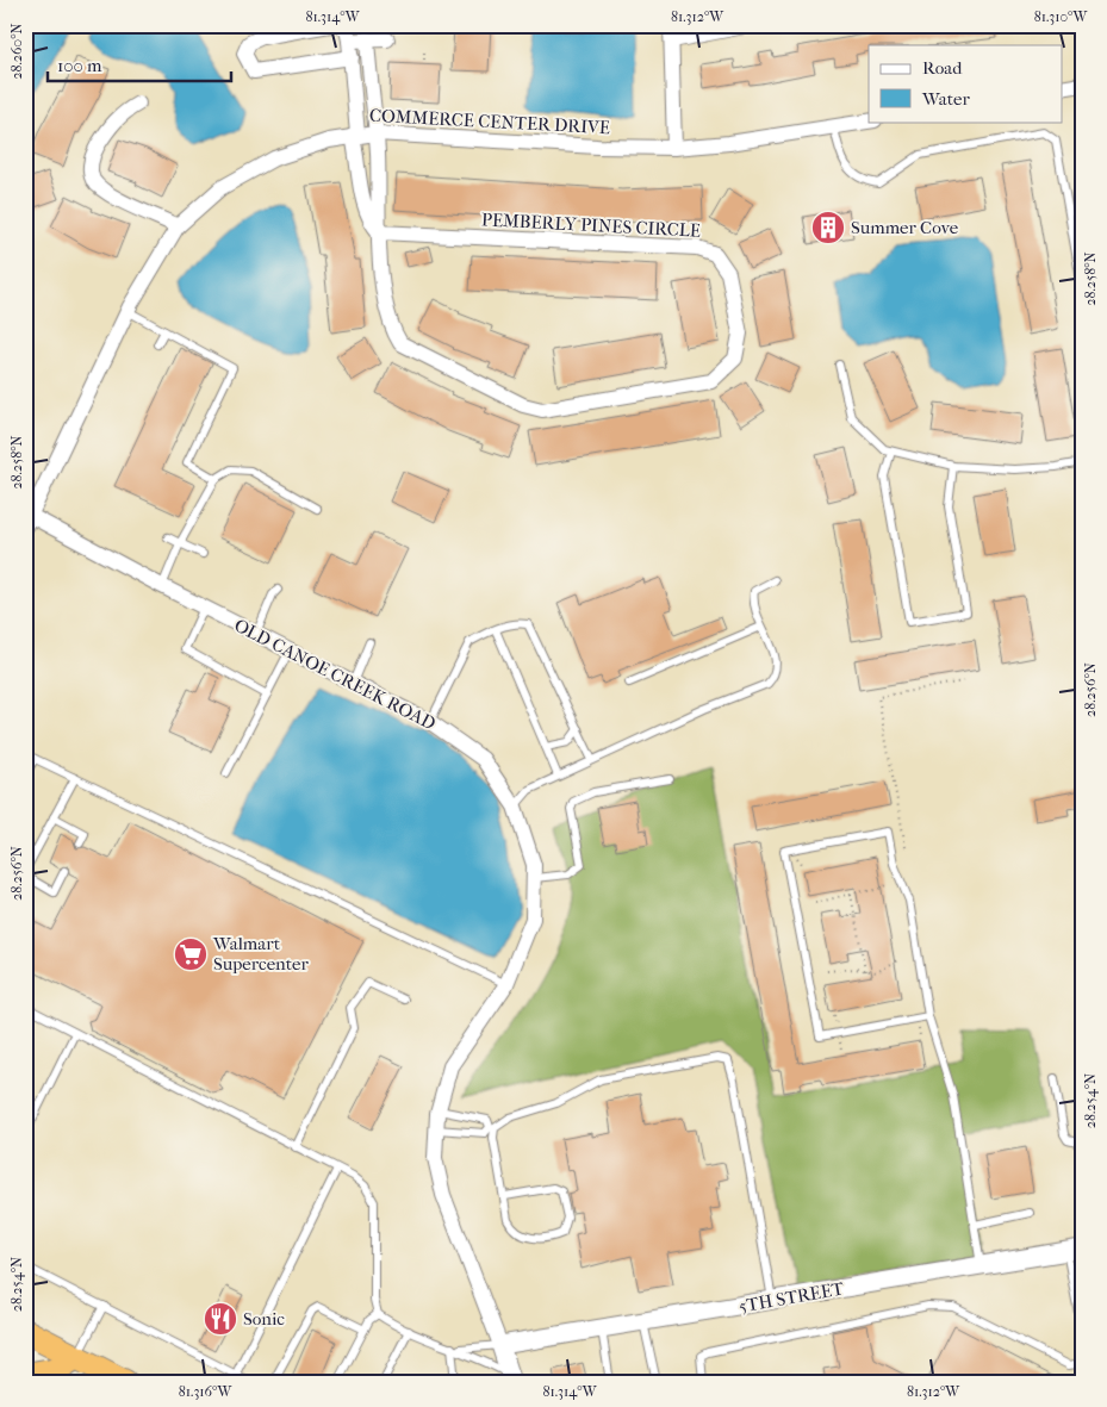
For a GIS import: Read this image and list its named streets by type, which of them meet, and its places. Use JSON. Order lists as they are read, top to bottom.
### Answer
{
  "streets": {
    "street": [
      "COMMERCE CENTER DRIVE",
      "PEMBERLY PINES CIRCLE",
      "OLD CANOE CREEK ROAD",
      "5TH STREET"
    ]
  },
  "crossings": [
    ["COMMERCE CENTER DRIVE", "PEMBERLY PINES CIRCLE"],
    ["COMMERCE CENTER DRIVE", "OLD CANOE CREEK ROAD"],
    ["OLD CANOE CREEK ROAD", "5TH STREET"]
  ],
  "places": {
    "building": ["Summer Cove"],
    "supermarket": ["Walmart Supercenter"],
    "restaurant": ["Sonic"]
  },
  "legend": ["Road", "Water"],
  "scale_bar": "100 m",
  "coordinates": [
    "81.314°W",
    "81.312°W",
    "81.310°W",
    "28.260°N",
    "28.258°N",
    "28.256°N",
    "28.254°N",
    "81.316°W"
  ]
}
